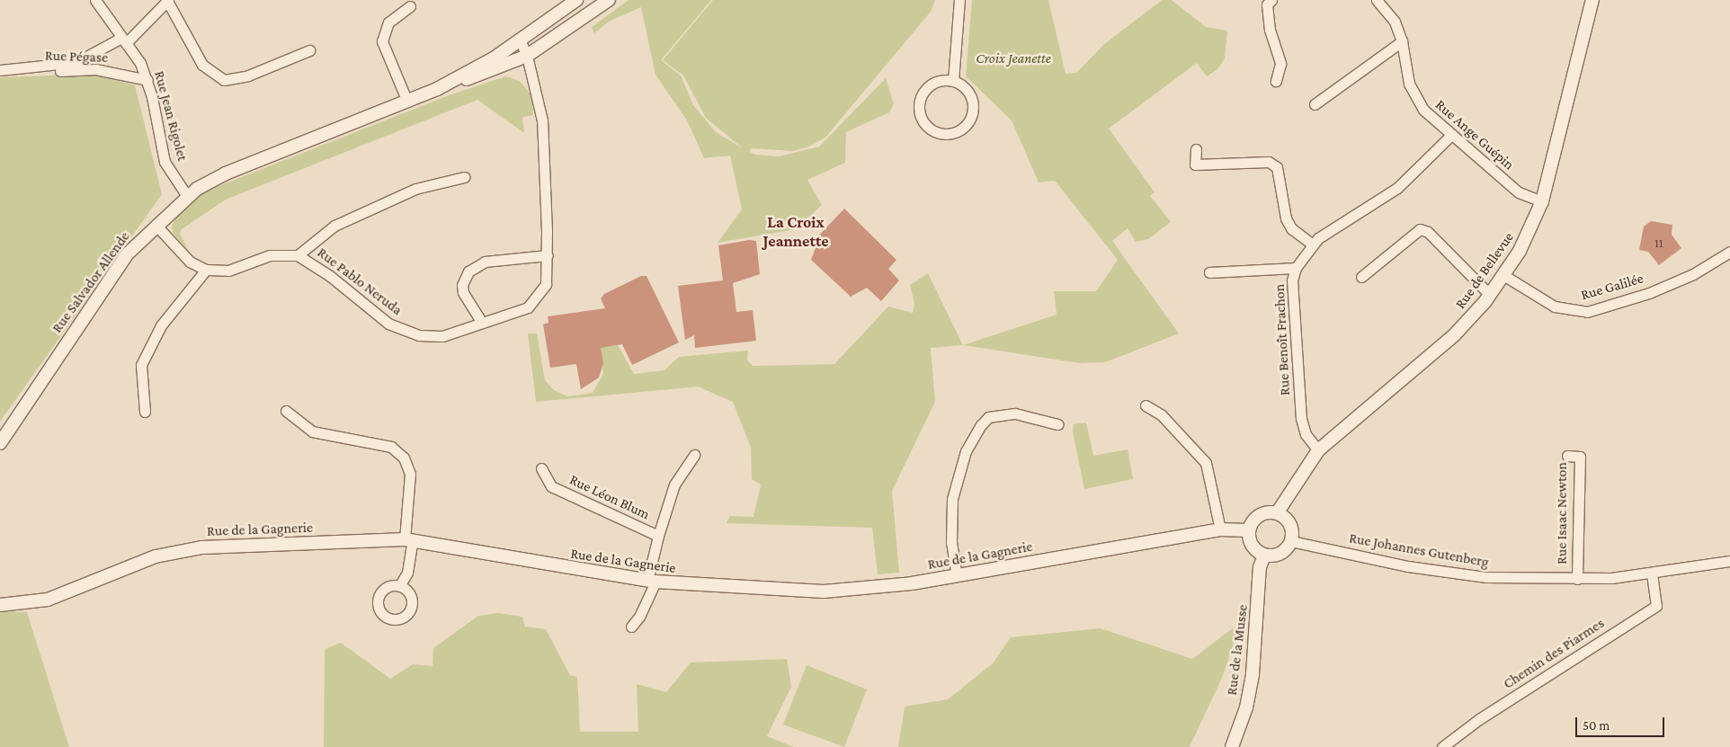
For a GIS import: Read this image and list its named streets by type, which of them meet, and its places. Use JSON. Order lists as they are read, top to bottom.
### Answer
{
  "streets": {
    "street": [
      "Rue Pégase",
      "Rue Jean Rigolet",
      "Rue Ange Guépin",
      "Rue de Bellevue",
      "Rue Pablo Neruda",
      "Rue Salvador Allende",
      "Rue Galilée",
      "Rue Benoît Frachon",
      "Rue Léon Blum",
      "Rue Isaac Newton",
      "Rue de la Gagnerie",
      "Rue Johannes Gutenberg",
      "Rue de la Musse",
      "Chemin des Piarmes"
    ]
  },
  "crossings": [
    ["Rue Pégase", "Rue Jean Rigolet"],
    ["Rue Jean Rigolet", "Rue Salvador Allende"],
    ["Rue Ange Guépin", "Rue de Bellevue"],
    ["Rue Ange Guépin", "Rue Benoît Frachon"],
    ["Rue de Bellevue", "Rue Galilée"],
    ["Rue de Bellevue", "Rue Benoît Frachon"],
    ["Rue de Bellevue", "Rue de la Gagnerie"],
    ["Rue de Bellevue", "Rue Johannes Gutenberg"],
    ["Rue de Bellevue", "Rue de la Musse"],
    ["Rue Pablo Neruda", "Rue Salvador Allende"],
    ["Rue Léon Blum", "Rue de la Gagnerie"],
    ["Rue Isaac Newton", "Rue Johannes Gutenberg"],
    ["Rue de la Gagnerie", "Rue Johannes Gutenberg"],
    ["Rue de la Gagnerie", "Rue de la Musse"],
    ["Rue Johannes Gutenberg", "Rue de la Musse"],
    ["Rue Johannes Gutenberg", "Chemin des Piarmes"]
  ],
  "districts": ["La Croix Jeannette"],
  "parks": ["Croix Jeanette"],
  "house_numbers": ["11"],
  "scale_bar": "50 m"
}
